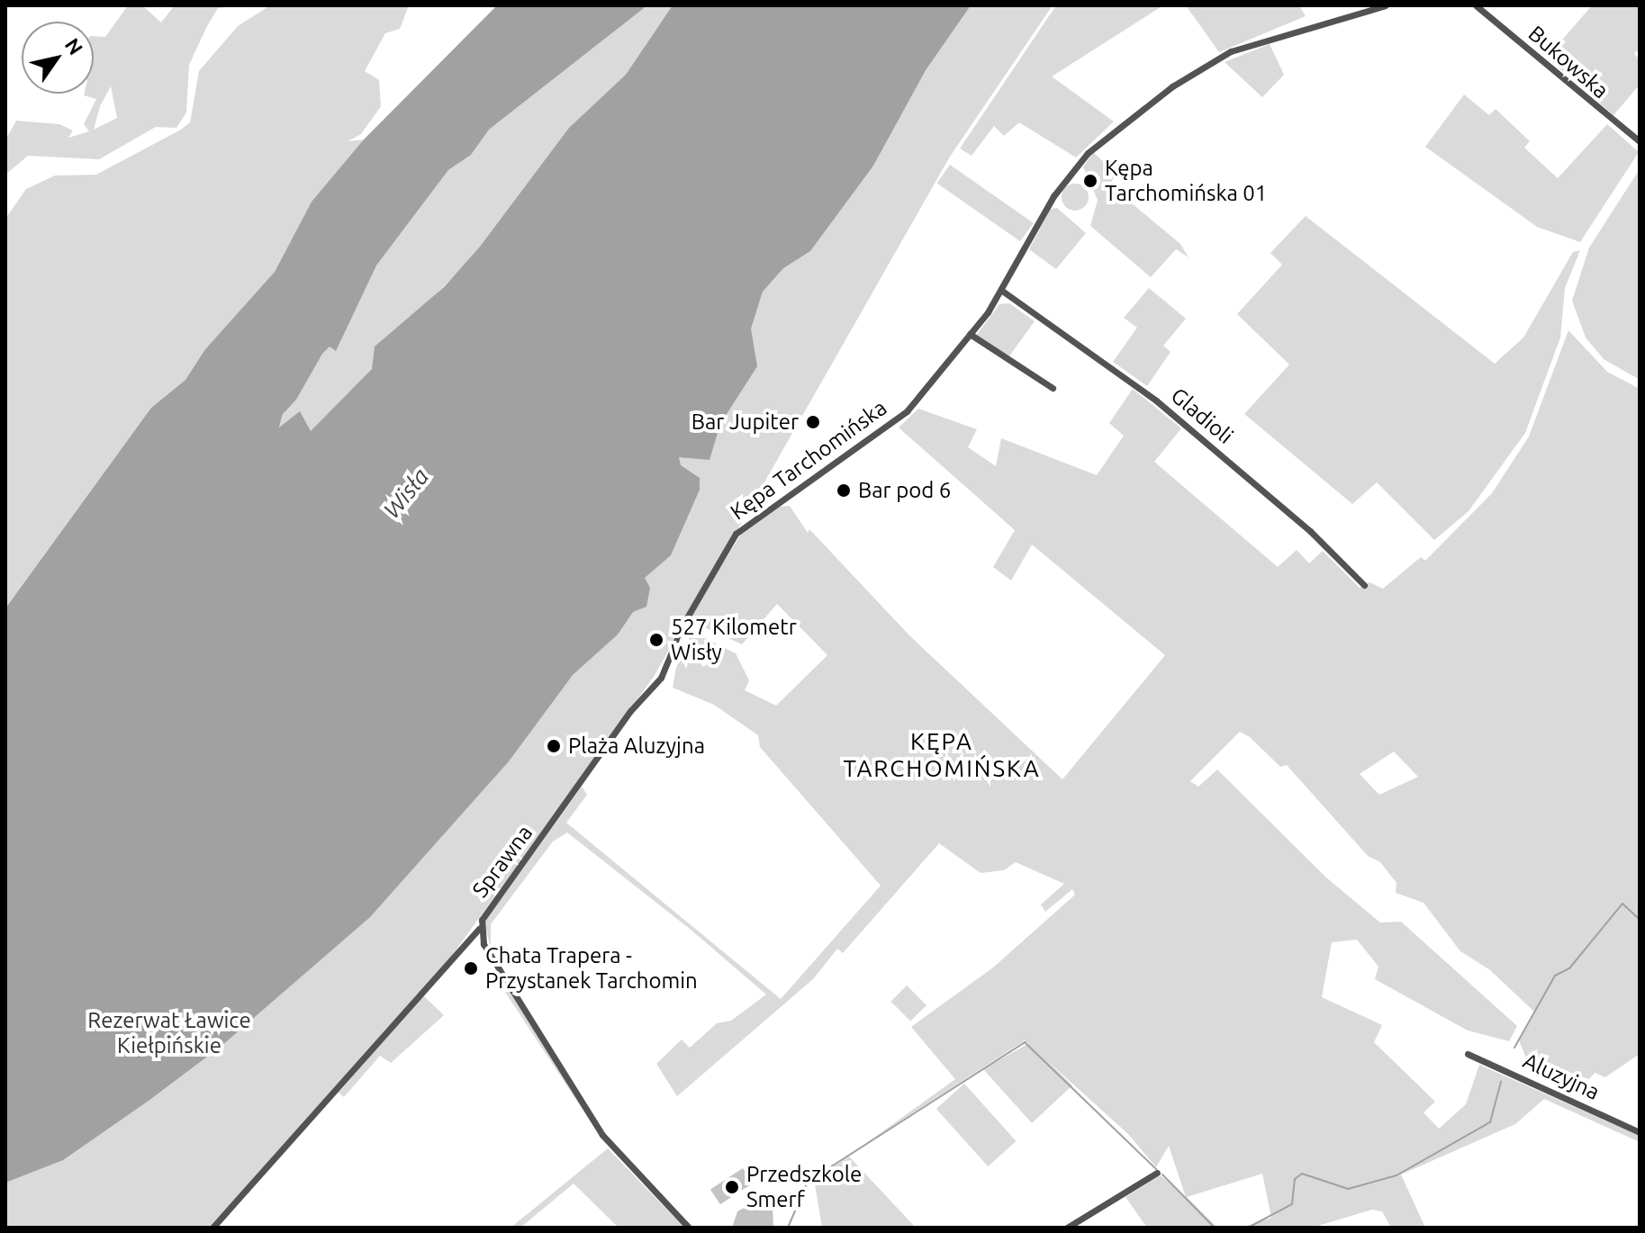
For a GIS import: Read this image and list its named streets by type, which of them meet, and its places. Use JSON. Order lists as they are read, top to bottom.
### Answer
{
  "streets": {
    "street": [
      "Bukowska",
      "Gladioli",
      "Kępa Tarchomińska",
      "Sprawna",
      "Aluzyjna"
    ]
  },
  "crossings": [
    ["Gladioli", "Kępa Tarchomińska"],
    ["Kępa Tarchomińska", "Sprawna"]
  ],
  "districts": ["KĘPA TARCHOMIŃSKA"],
  "water": ["Wisła"],
  "parks": ["Rezerwat Ławice Kiełpińskie"],
  "places": [
    "Kępa Tarchomińska 01",
    "Bar Jupiter",
    "Bar pod 6",
    "527 Kilometr Wisły",
    "Plaża Aluzyjna",
    "Chata Trapera - Przystanek Tarchomin",
    "Przedszkole Smerf"
  ],
  "north": "top right"
}
